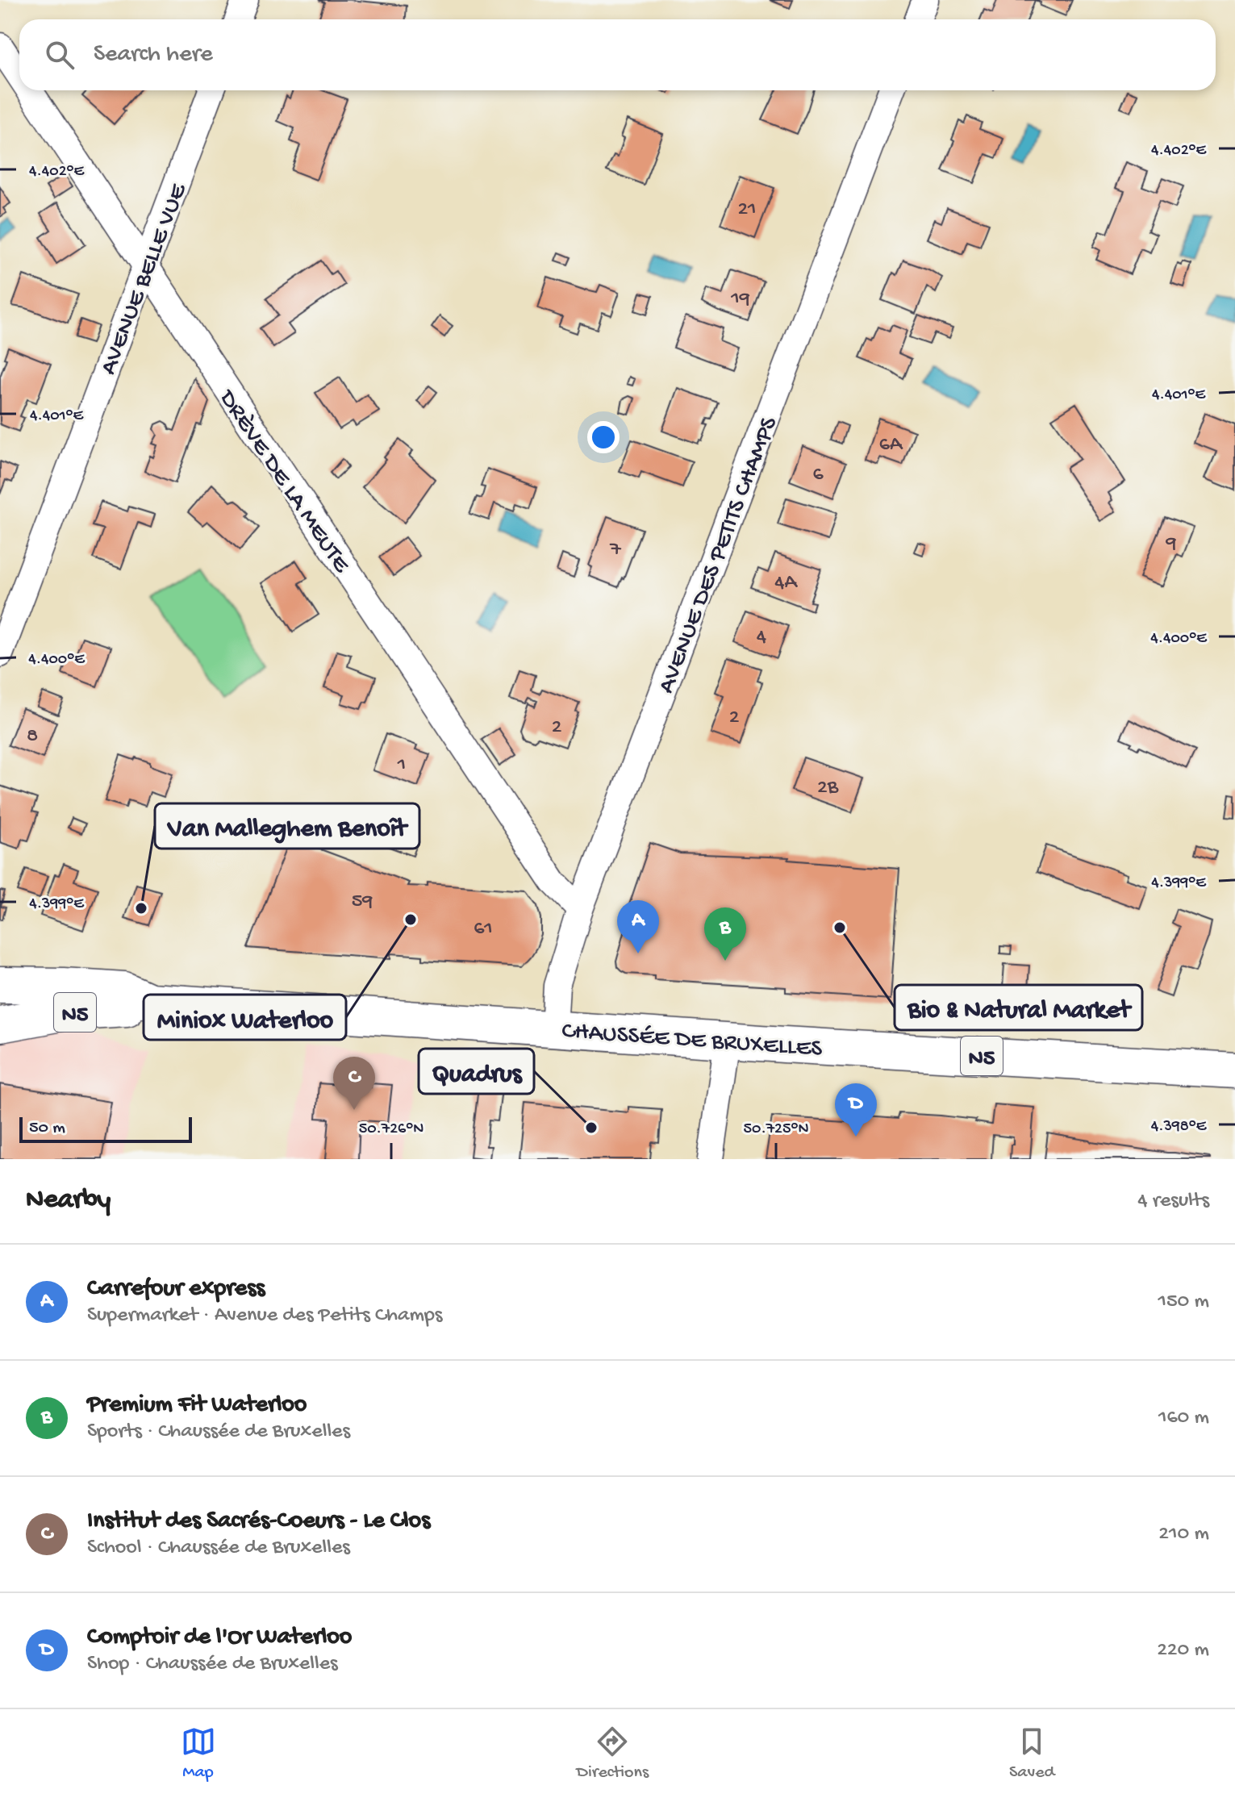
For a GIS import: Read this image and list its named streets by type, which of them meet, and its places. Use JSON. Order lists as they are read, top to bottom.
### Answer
{
  "streets": {
    "main road": ["N5", "CHAUSSÉE DE BRUXELLES"],
    "street": ["AVENUE BELLE VUE", "DRÈVE DE LA MEUTE", "AVENUE DES PETITS CHAMPS"]
  },
  "crossings": [
    ["AVENUE BELLE VUE", "DRÈVE DE LA MEUTE"],
    ["DRÈVE DE LA MEUTE", "AVENUE DES PETITS CHAMPS"],
    ["AVENUE DES PETITS CHAMPS", "CHAUSSÉE DE BRUXELLES"]
  ],
  "places": [
    "Van Malleghem Benoît",
    "Miniox Waterloo",
    "Bio & Natural Market",
    "Quadrus"
  ],
  "house_numbers": [
    "21",
    "19",
    "6A",
    "6",
    "9",
    "7",
    "4A",
    "4",
    "2",
    "2",
    "8",
    "1",
    "2B",
    "59",
    "61"
  ],
  "scale_bar": "50 m",
  "page": {
    "search": "Search here",
    "pins": [
      "A",
      "B",
      "C",
      "D"
    ],
    "scale": "50 m",
    "heading": ["Nearby", "4 results"],
    "list": [
      {
        "mark": "A",
        "name": "Carrefour express",
        "note": "Supermarket · Avenue des Petits Champs",
        "value": "150 m"
      },
      {
        "mark": "B",
        "name": "Premium Fit Waterloo",
        "note": "Sports · Chaussée de Bruxelles",
        "value": "160 m"
      },
      {
        "mark": "C",
        "name": "Institut des Sacrés-Coeurs - Le Clos",
        "note": "School · Chaussée de Bruxelles",
        "value": "210 m"
      },
      {
        "mark": "D",
        "name": "Comptoir de l'Or Waterloo",
        "note": "Shop · Chaussée de Bruxelles",
        "value": "220 m"
      }
    ],
    "nav": ["Map", "Directions", "Saved"]
  },
  "coordinates": [
    "4.402°E",
    "4.401°E",
    "4.400°E",
    "4.399°E",
    "4.398°E",
    "50.726°N",
    "50.725°N"
  ]
}
